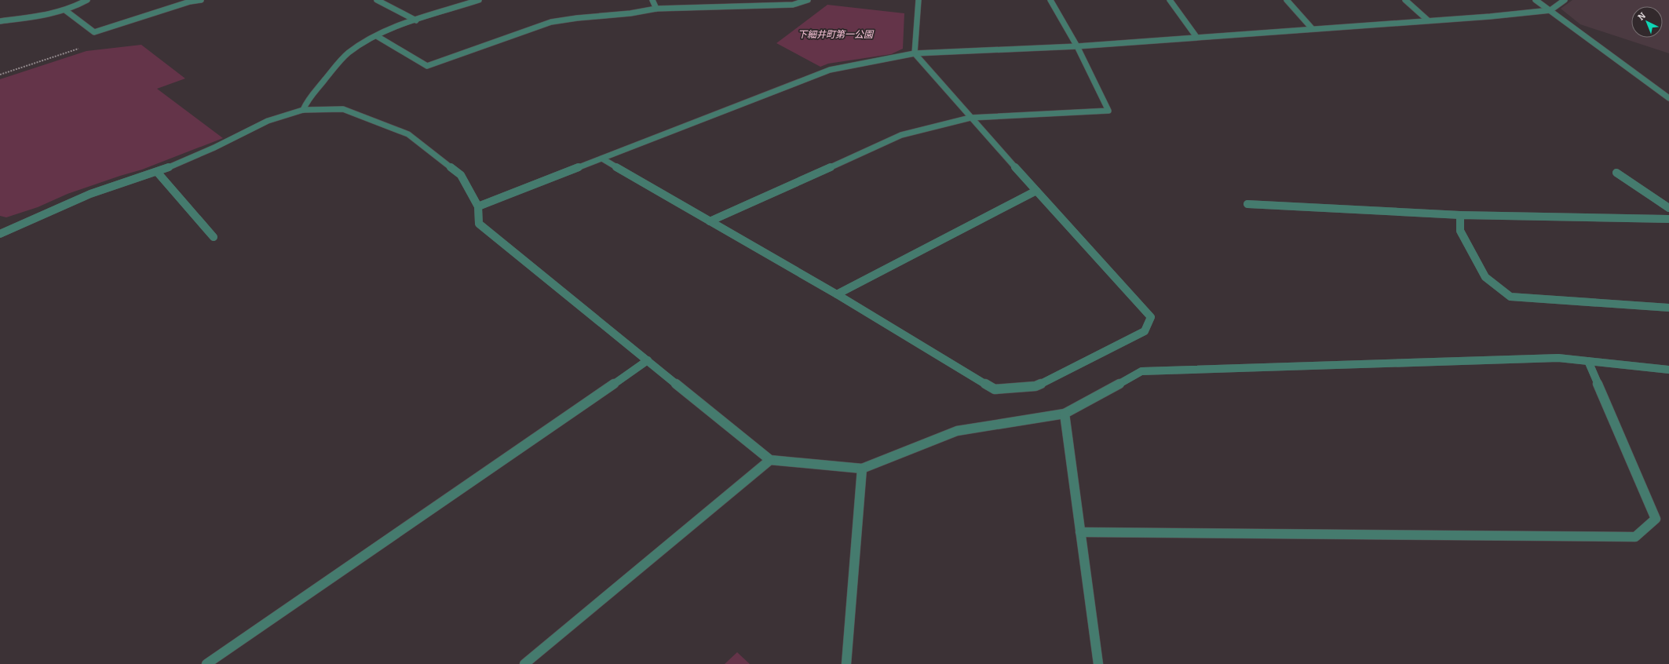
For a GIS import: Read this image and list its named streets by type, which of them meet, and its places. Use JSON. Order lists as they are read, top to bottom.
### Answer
{
  "parks": ["下細井町第一公園"],
  "north": "top left"
}
